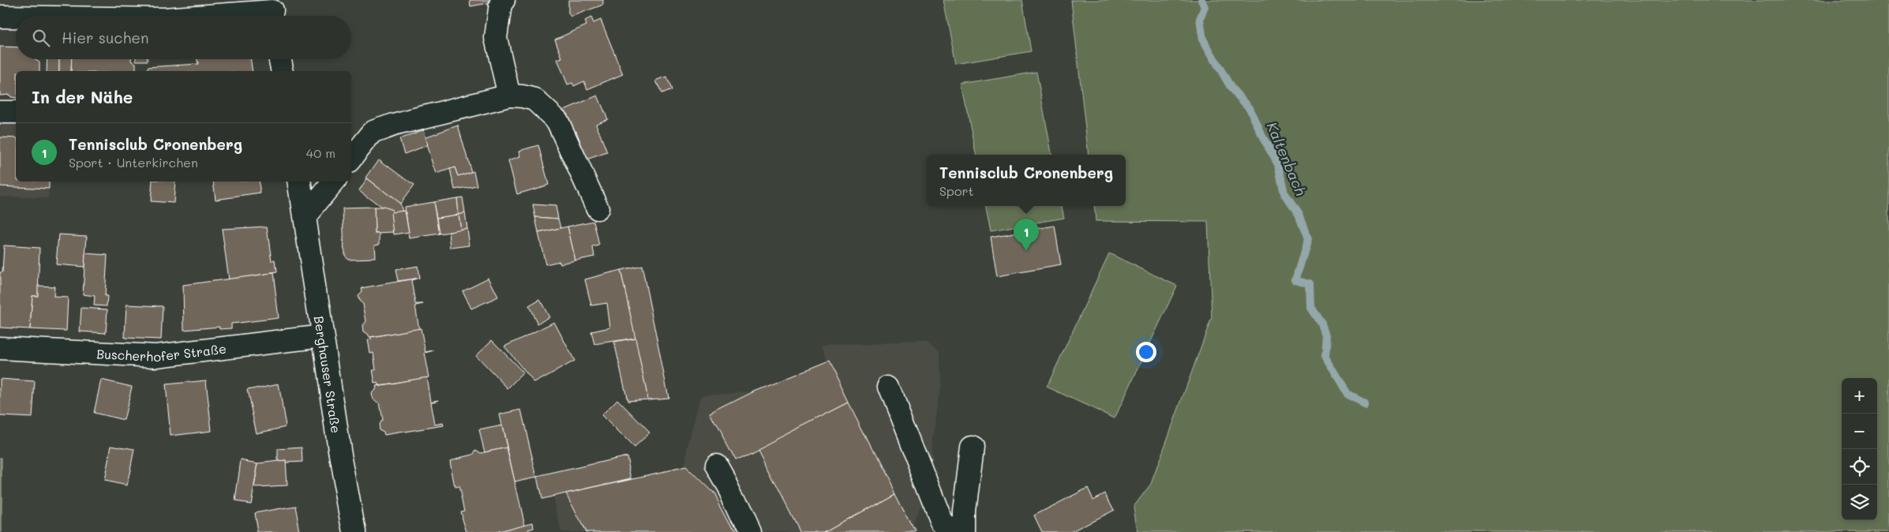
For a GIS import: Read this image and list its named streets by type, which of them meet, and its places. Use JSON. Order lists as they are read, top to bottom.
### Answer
{
  "streets": {
    "street": ["Buscherhofer Straße", "Berghauser Straße"]
  },
  "crossings": [
    ["Buscherhofer Straße", "Berghauser Straße"]
  ],
  "water": ["Kaltenbach"],
  "page": {
    "search": "Hier suchen",
    "heading": "In der Nähe",
    "list": [
      {
        "mark": "1",
        "name": "Tennisclub Cronenberg",
        "note": "Sport · Unterkirchen",
        "value": "40 m"
      }
    ],
    "popup": ["Tennisclub Cronenberg", "Sport"],
    "pins": "1",
    "map_buttons": ["+", "−"]
  }
}
